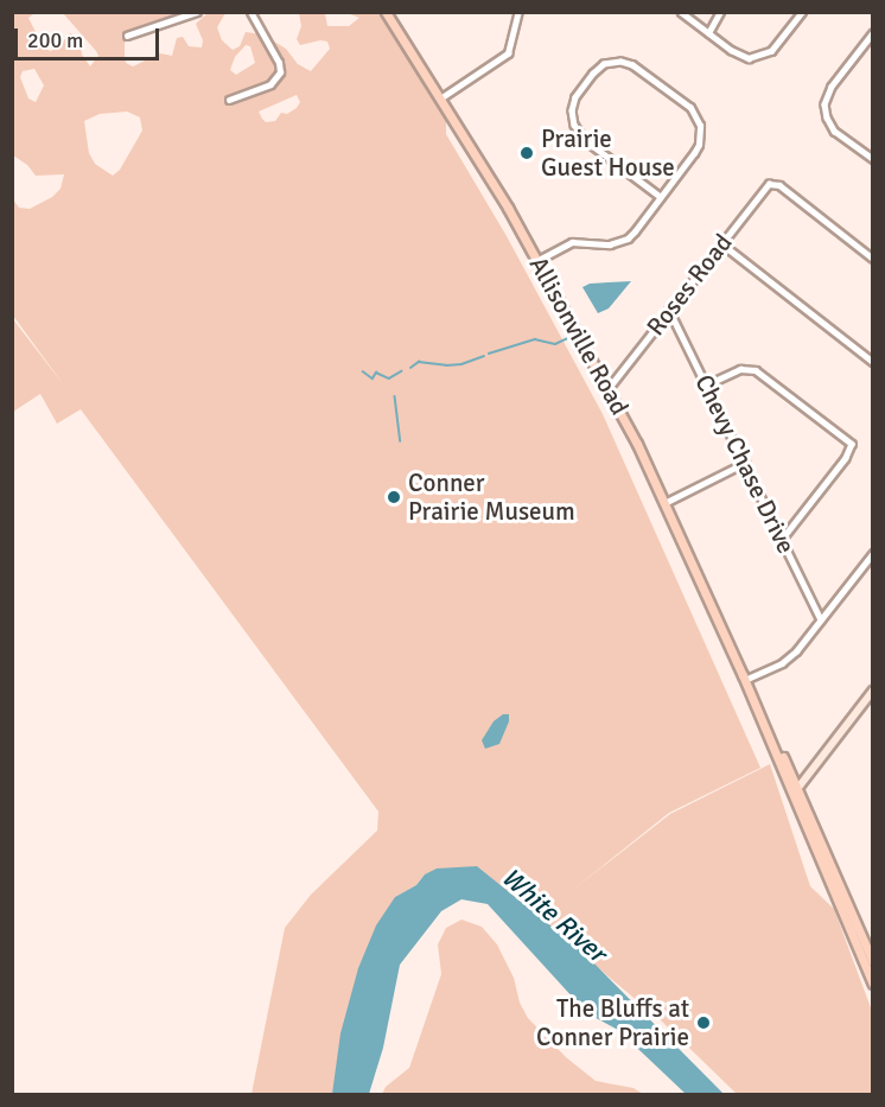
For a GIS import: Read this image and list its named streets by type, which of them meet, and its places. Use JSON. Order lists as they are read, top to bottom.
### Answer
{
  "streets": {
    "main road": ["Allisonville Road"],
    "street": ["Roses Road", "Chevy Chase Drive"]
  },
  "crossings": [
    ["Roses Road", "Allisonville Road"],
    ["Roses Road", "Chevy Chase Drive"]
  ],
  "water": ["White River"],
  "places": ["Prairie Guest House", "Conner Prairie Museum", "The Bluffs at Conner Prairie"],
  "scale_bar": "200 m"
}
